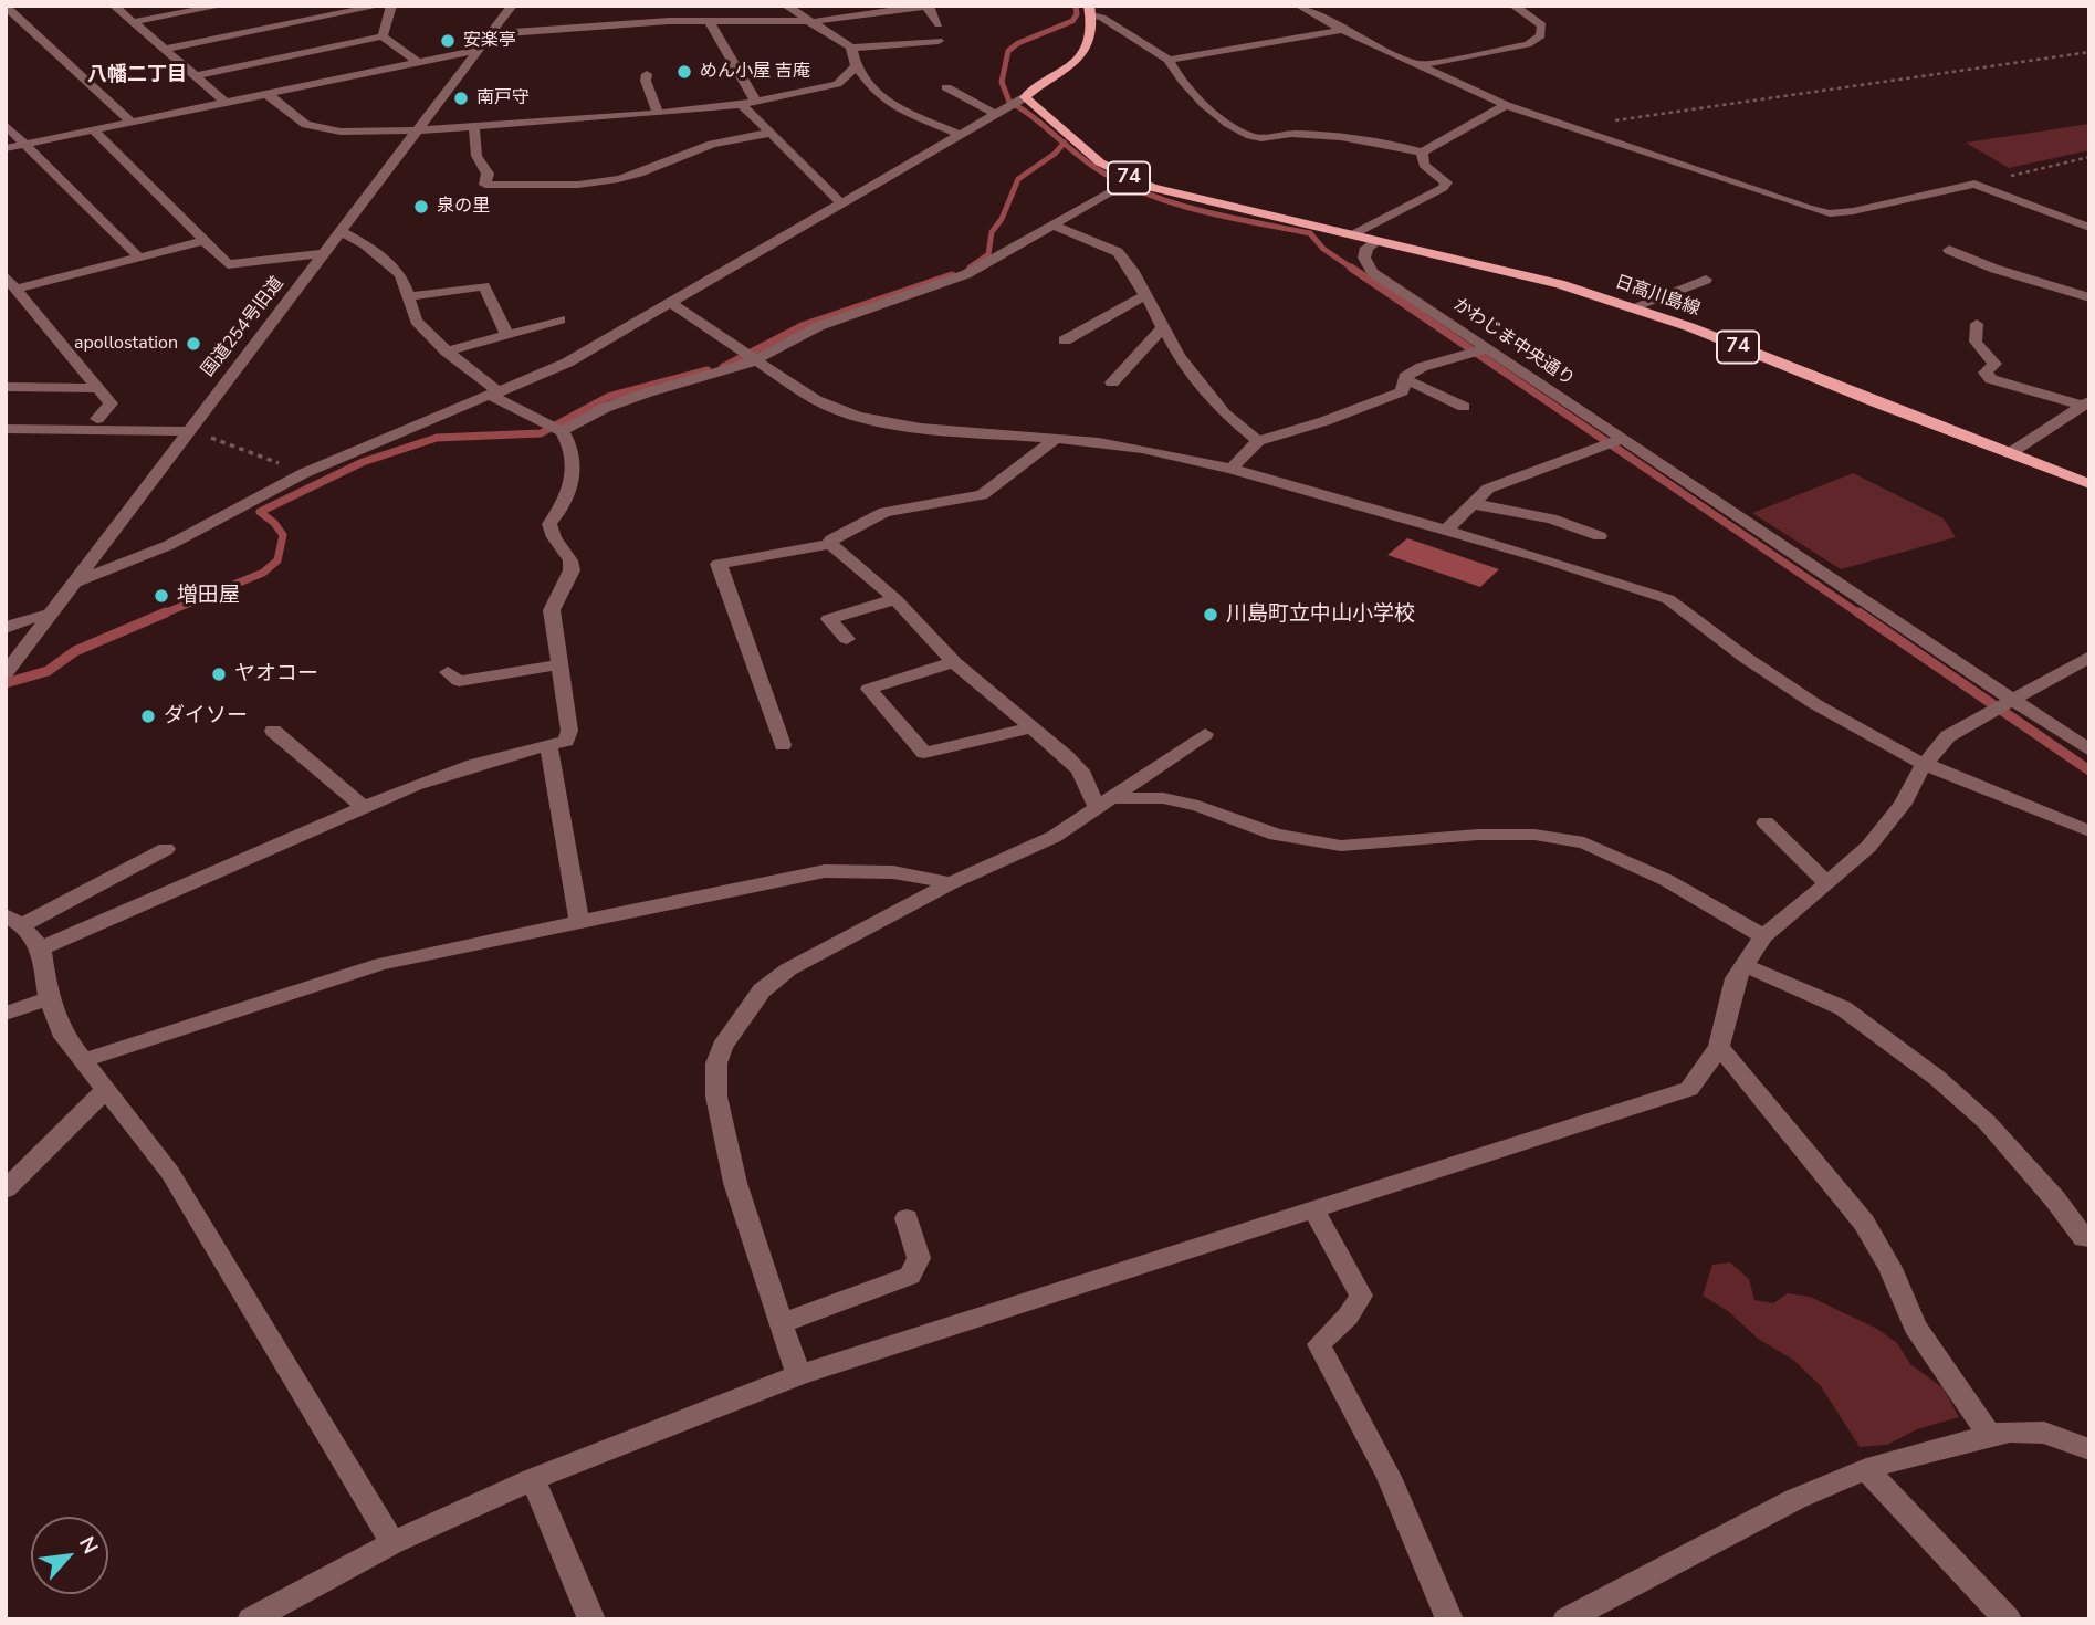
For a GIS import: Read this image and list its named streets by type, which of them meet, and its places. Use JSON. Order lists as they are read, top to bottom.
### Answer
{
  "streets": {
    "main road": ["74", "日高川島線"],
    "street": ["国道254号旧道", "かわじま中央通り"]
  },
  "crossings": [
    ["74", "日高川島線"],
    ["74", "かわじま中央通り"],
    ["日高川島線", "かわじま中央通り"]
  ],
  "districts": ["八幡二丁目"],
  "places": [
    "安楽亭",
    "めん小屋 吉庵",
    "南戸守",
    "泉の里",
    "apollostation",
    "増田屋",
    "川島町立中山小学校",
    "ヤオコー",
    "ダイソー"
  ],
  "north": "top right"
}
